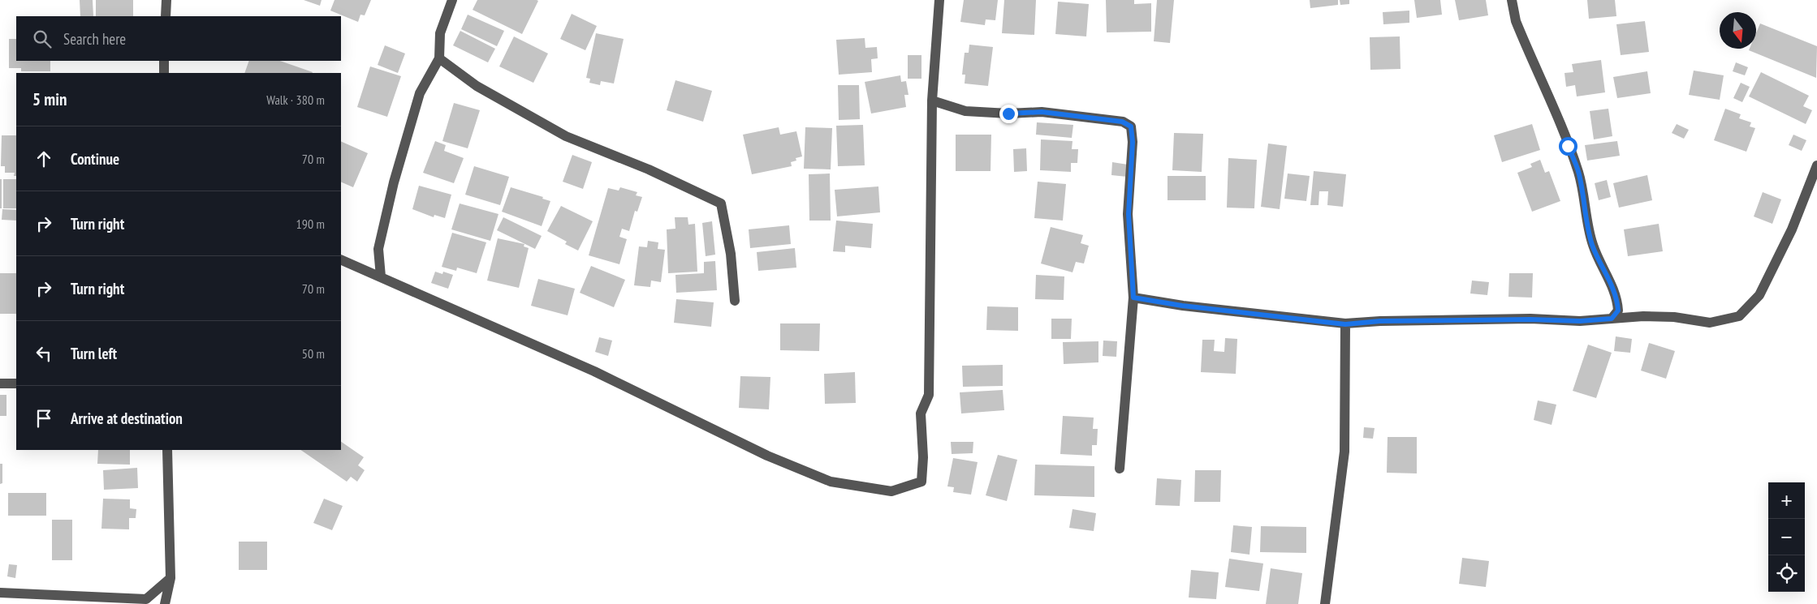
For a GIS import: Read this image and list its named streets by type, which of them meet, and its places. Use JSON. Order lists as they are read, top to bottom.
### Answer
{
  "north": "bottom",
  "page": {
    "search": "Search here",
    "heading": ["5 min", "Walk · 380 m"],
    "list": [
      ["Continue", "70 m"],
      ["Turn right", "190 m"],
      ["Turn right", "70 m"],
      ["Turn left", "50 m"],
      "Arrive at destination"
    ],
    "map_buttons": ["+", "−"]
  }
}
